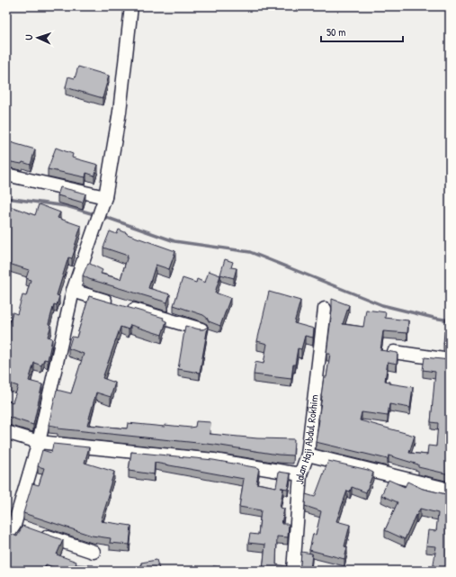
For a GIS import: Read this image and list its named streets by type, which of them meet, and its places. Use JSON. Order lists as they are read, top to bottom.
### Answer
{
  "streets": {
    "street": ["Jalan Haji Abdul Rokhim"]
  },
  "scale_bar": "50 m",
  "north": "left"
}
